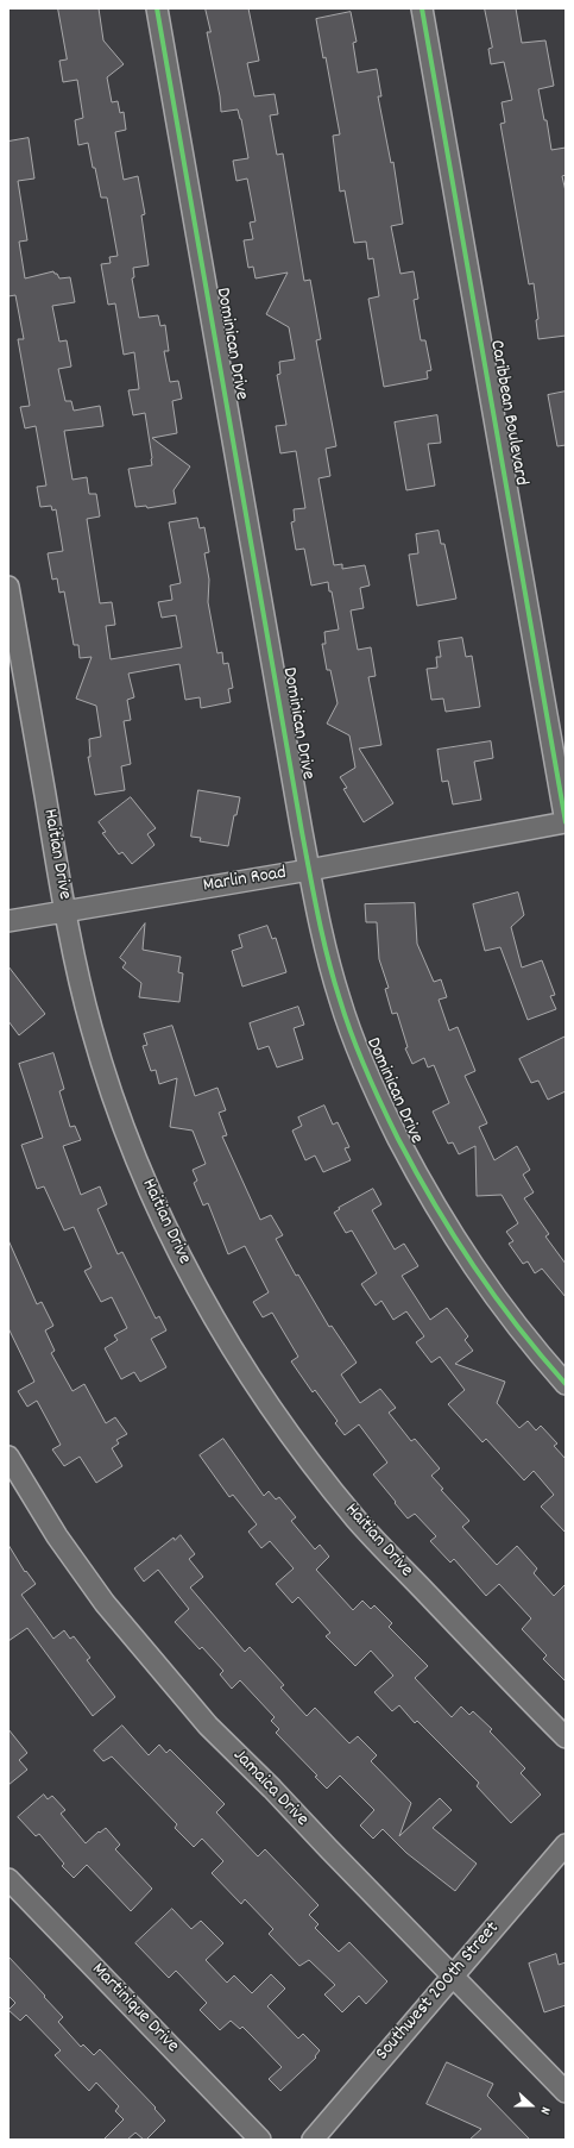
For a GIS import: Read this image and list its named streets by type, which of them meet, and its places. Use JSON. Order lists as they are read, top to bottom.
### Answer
{
  "streets": {
    "street": [
      "Dominican Drive",
      "Caribbean Boulevard",
      "Haitian Drive",
      "Marlin Road",
      "Jamaica Drive",
      "Southwest 200th Street",
      "Martinique Drive"
    ]
  },
  "crossings": [
    ["Dominican Drive", "Marlin Road"],
    ["Caribbean Boulevard", "Marlin Road"],
    ["Haitian Drive", "Marlin Road"],
    ["Jamaica Drive", "Southwest 200th Street"]
  ],
  "north": "right"
}
